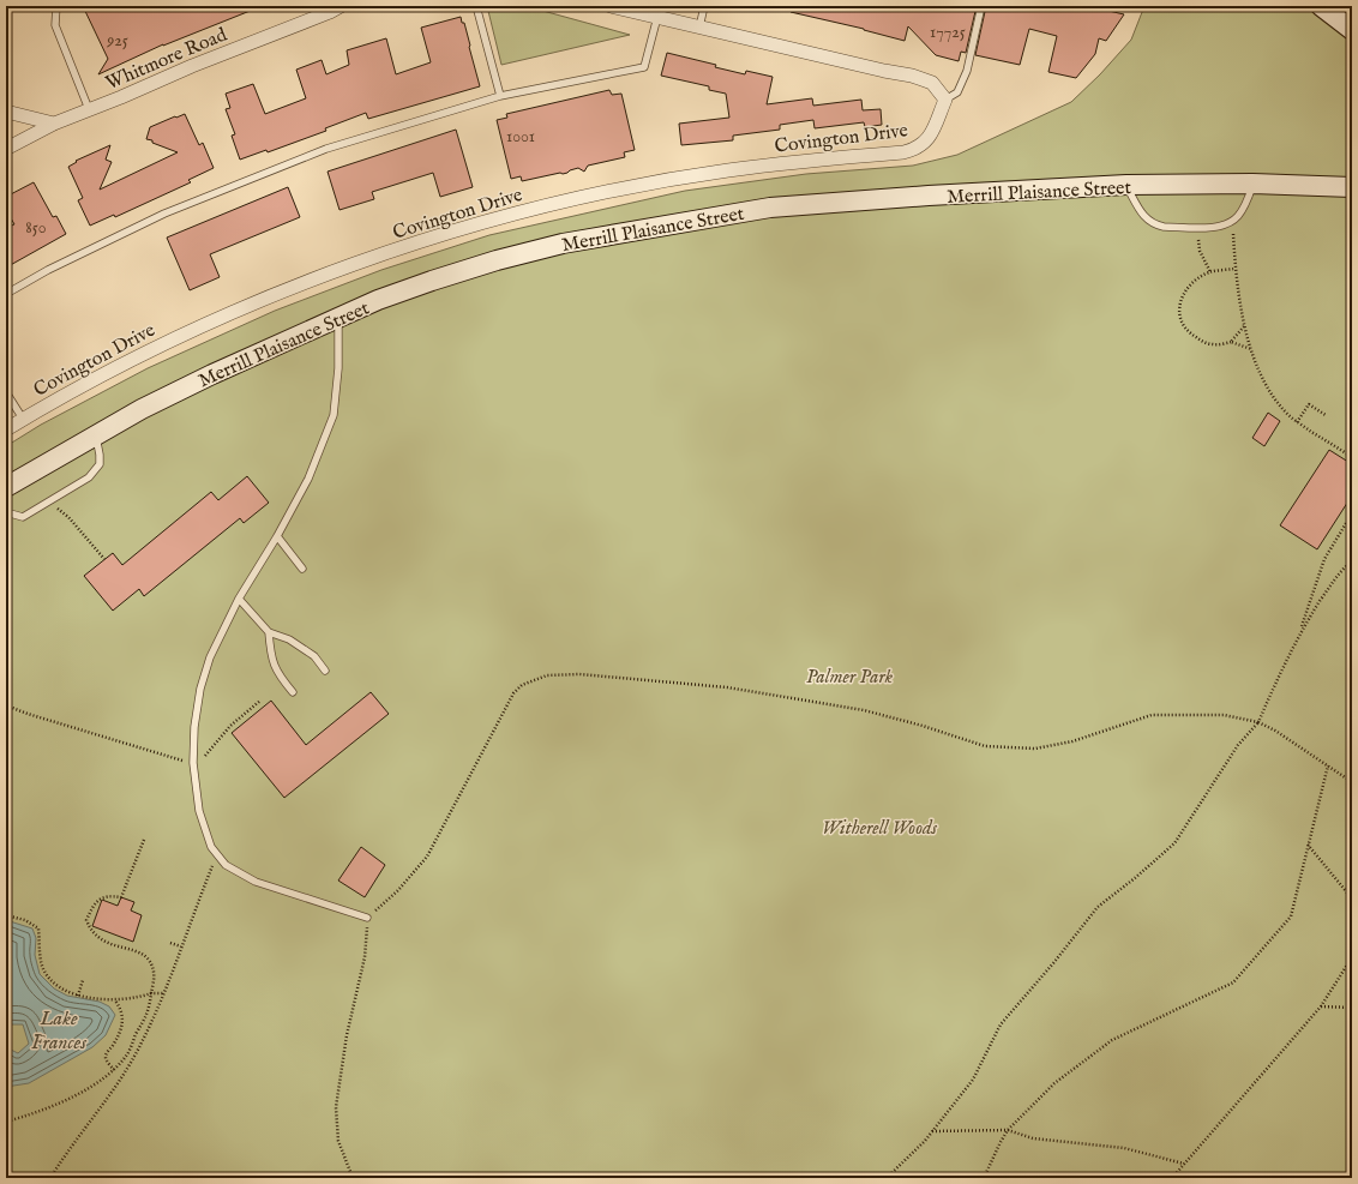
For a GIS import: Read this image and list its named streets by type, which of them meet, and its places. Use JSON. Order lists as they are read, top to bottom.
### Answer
{
  "streets": {
    "street": ["Whitmore Road", "Covington Drive", "Merrill Plaisance Street"]
  },
  "water": ["Lake Frances"],
  "parks": ["Palmer Park", "Witherell Woods"],
  "house_numbers": [
    "17725",
    "925",
    "1001",
    "850"
  ]
}
